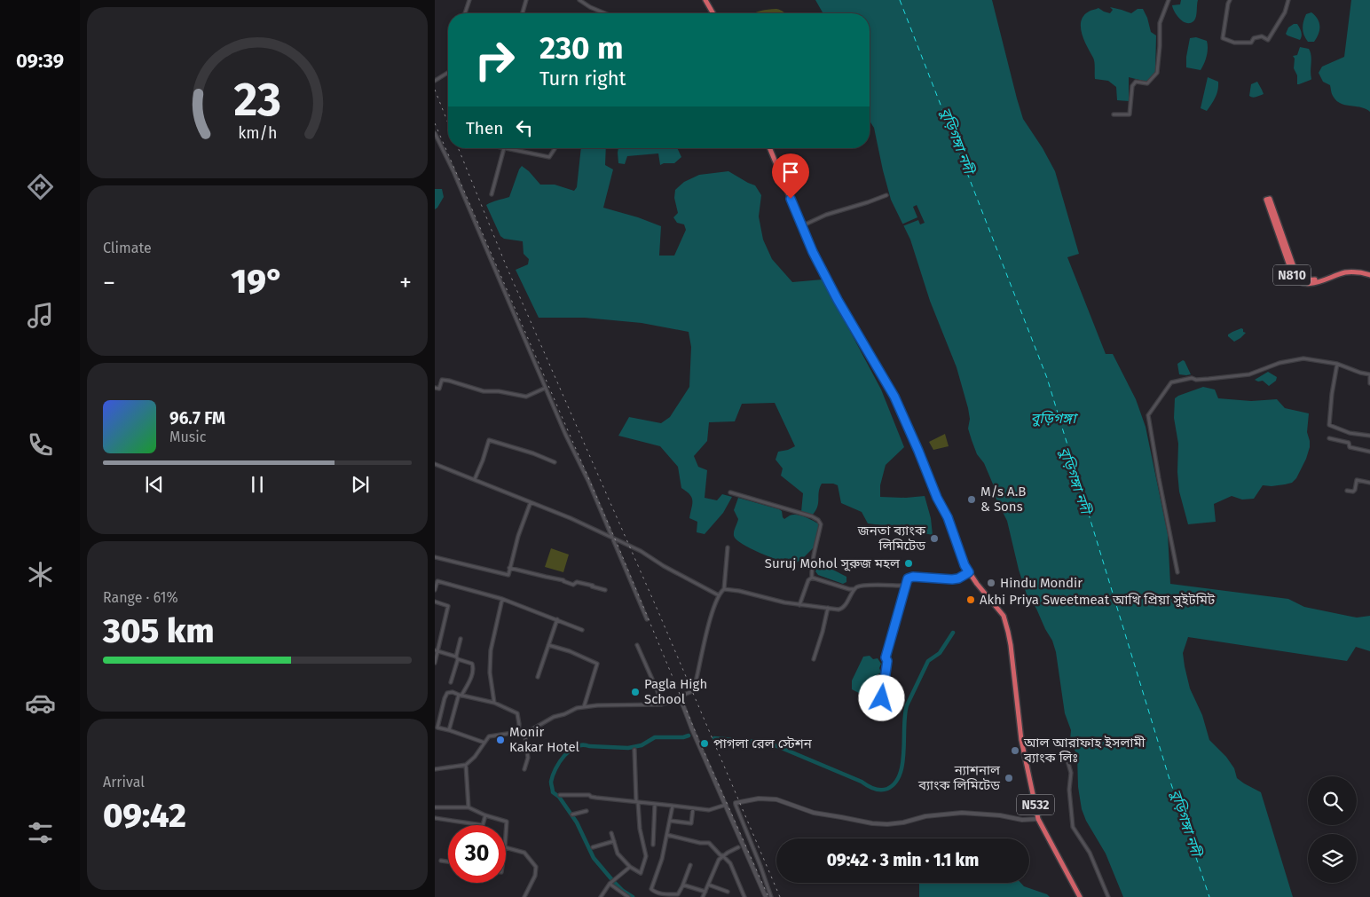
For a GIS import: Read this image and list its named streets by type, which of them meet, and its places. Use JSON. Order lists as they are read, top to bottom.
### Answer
{
  "streets": {
    "highway": ["N810", "N532"]
  },
  "water": ["বুড়িগঙ্গা নদী", "বুড়িগঙ্গা"],
  "places": [
    "M/s A.B & Sons",
    "জনতা ব্যাংক লিমিটেড",
    "Suruj Mohol সূরুজ মহল",
    "Hindu Mondir",
    "Akhi Priya Sweetmeat আখি প্রিয়া সুইটমিট",
    "Pagla High School",
    "Monir Kakar Hotel",
    "পাগলা রেল স্টেশন",
    "আল আরাফাহ ইসলামী ব্যাংক লিঃ",
    "ন্যাশনাল ব্যাংক লিমিটেড"
  ],
  "page": {
    "tabs": "09:39",
    "turn": ["230 m", "Turn right"],
    "then": "Then",
    "tile": [
      "Climate",
      ["Range · 61%", "305 km"],
      ["Arrival", "09:42"]
    ],
    "heat": ["−", "19°", "+"],
    "song": ["96.7 FM", "Music"],
    "limit": "30",
    "trip": "09:42 · 3 min · 1.1 km",
    "gauge": ["23", "km/h"]
  }
}
